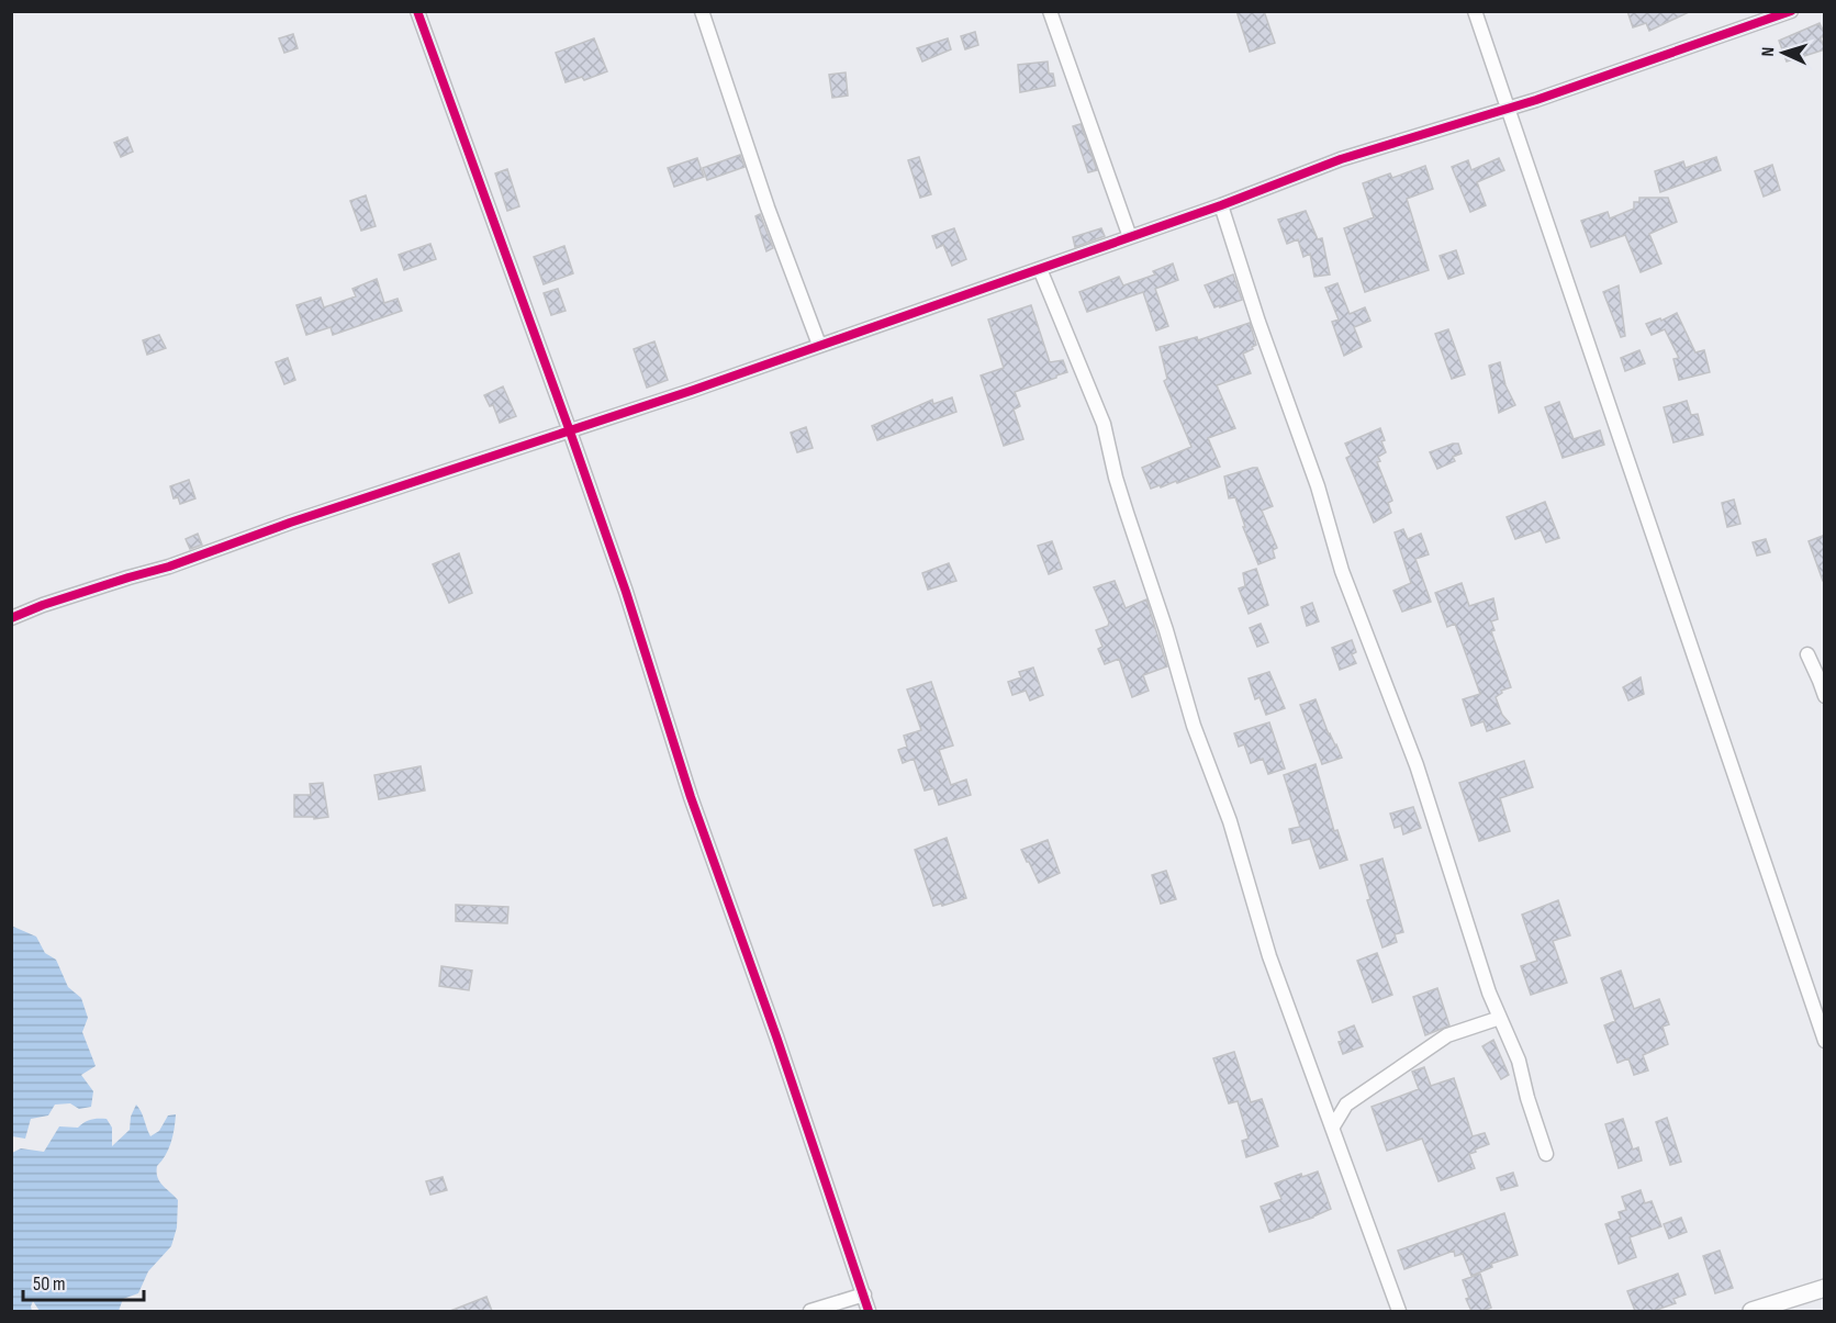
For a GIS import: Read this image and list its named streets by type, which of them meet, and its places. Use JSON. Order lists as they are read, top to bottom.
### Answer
{
  "scale_bar": "50 m",
  "north": "left"
}
